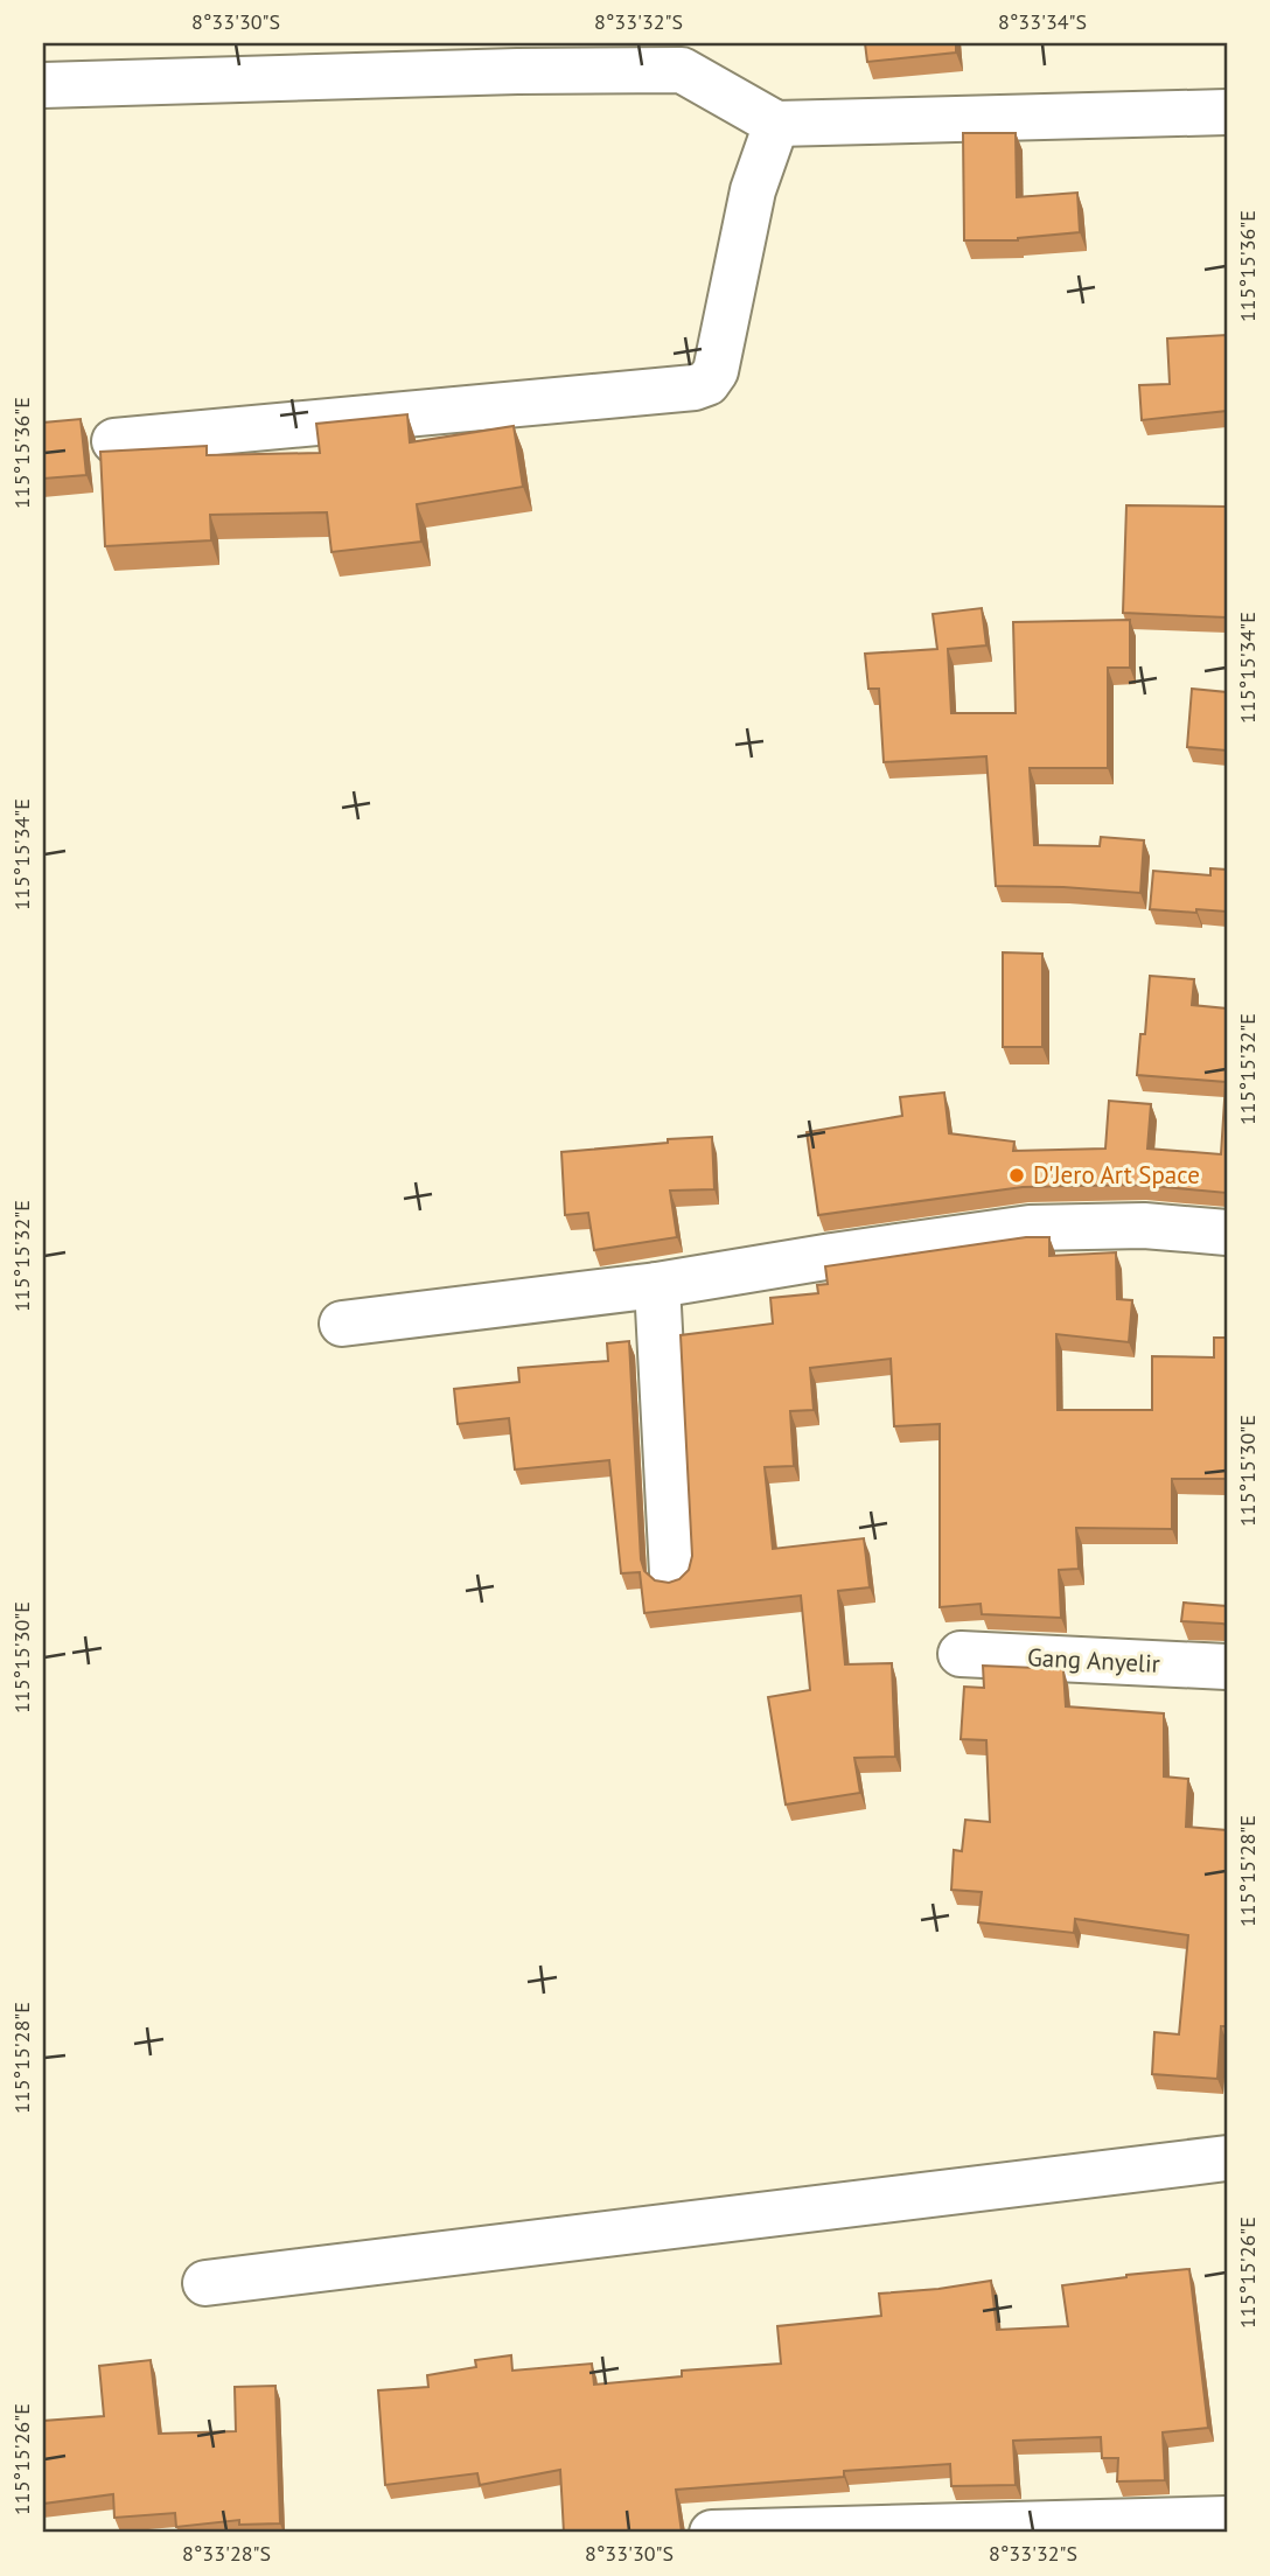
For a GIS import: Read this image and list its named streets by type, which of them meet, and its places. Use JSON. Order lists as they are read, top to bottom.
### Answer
{
  "streets": {
    "street": ["Gang Anyelir"]
  },
  "places": ["D'Jero Art Space"],
  "coordinates": [
    "8°33'30\"S",
    "8°33'32\"S",
    "8°33'34\"S",
    "115°15'36\"E",
    "115°15'34\"E",
    "115°15'32\"E",
    "115°15'30\"E",
    "115°15'28\"E",
    "115°15'26\"E",
    "8°33'28\"S"
  ]
}
